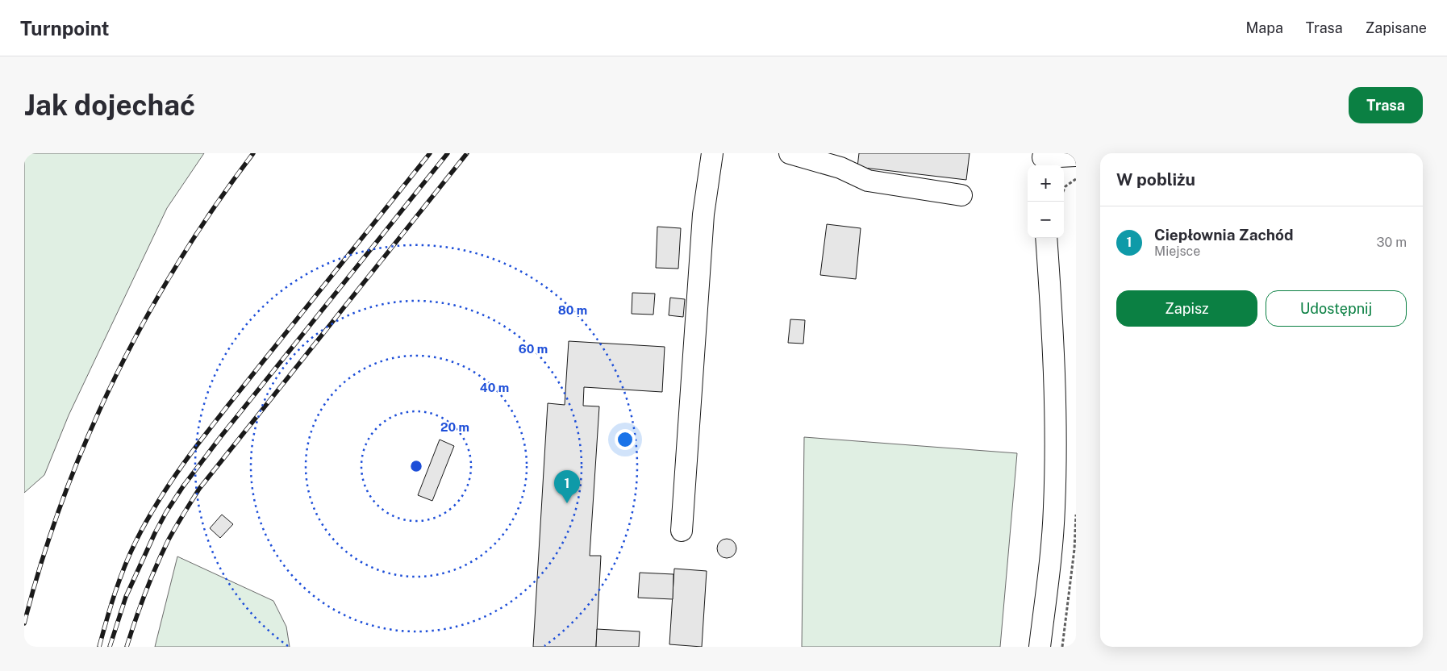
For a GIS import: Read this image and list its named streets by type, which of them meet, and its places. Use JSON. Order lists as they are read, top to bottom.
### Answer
{
  "page": {
    "header": "Turnpoint",
    "nav": ["Mapa", "Trasa", "Zapisane"],
    "buttons": [
      "Trasa",
      ["Zapisz", "Udostępnij"]
    ],
    "title": "Jak dojechać",
    "heading": "W pobliżu",
    "map_buttons": ["+", "−"],
    "list": [
      {
        "mark": "1",
        "name": "Ciepłownia Zachód",
        "note": "Miejsce",
        "value": "30 m"
      }
    ],
    "pins": "1"
  },
  "rings": [
    "80 m",
    "60 m",
    "40 m",
    "20 m"
  ]
}
